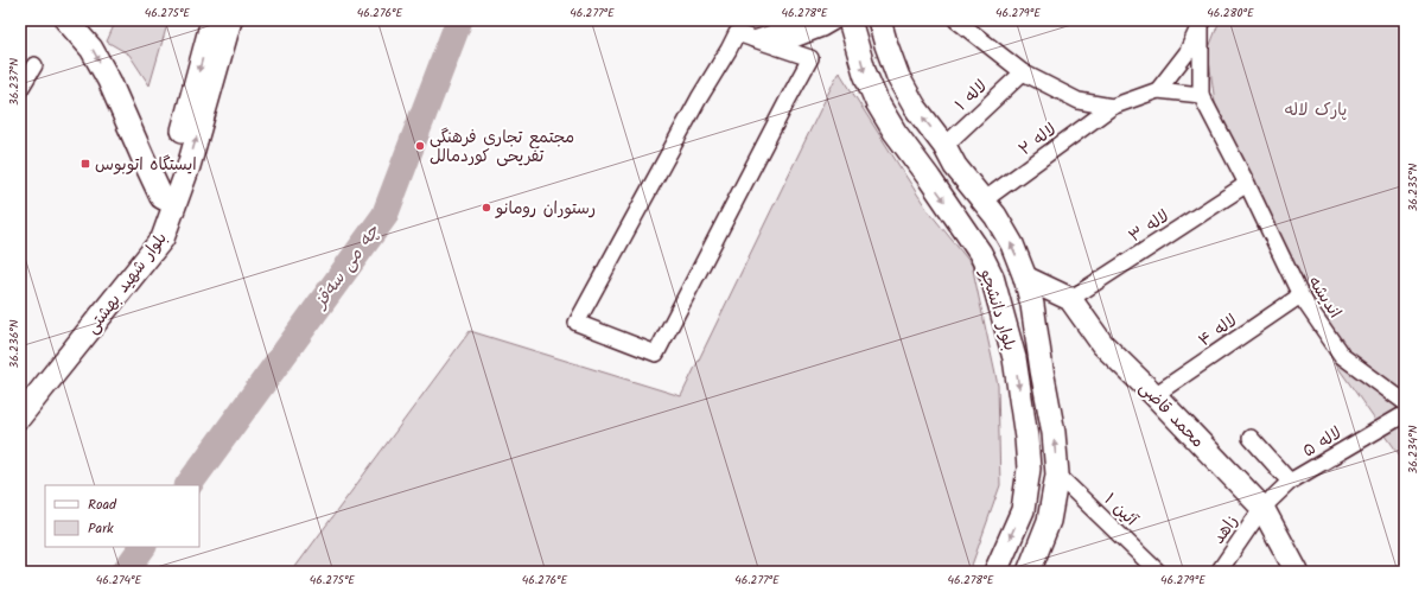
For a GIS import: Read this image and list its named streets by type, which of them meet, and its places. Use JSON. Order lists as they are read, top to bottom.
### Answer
{
  "streets": {
    "main road": ["بلوار شهید بهشتی", "بلوار دانشجو", "محمد قاضی"],
    "street": [
      "لاله ۱",
      "لاله ۲",
      "لاله ۳",
      "اندیشه",
      "لاله ۴",
      "لاله ۵",
      "آئین ۱",
      "زاهد"
    ]
  },
  "crossings": [
    ["لاله ۱", "بلوار دانشجو"],
    ["لاله ۲", "بلوار دانشجو"],
    ["لاله ۳", "اندیشه"],
    ["لاله ۳", "محمد قاضی"],
    ["اندیشه", "لاله ۴"],
    ["بلوار دانشجو", "محمد قاضی"],
    ["بلوار دانشجو", "آئین ۱"],
    ["لاله ۴", "محمد قاضی"],
    ["محمد قاضی", "لاله ۵"],
    ["محمد قاضی", "زاهد"],
    ["لاله ۵", "زاهد"]
  ],
  "water": ["چە می سەقز"],
  "parks": ["پارک لاله"],
  "places": {
    "other": ["مجتمع تجاری فرهنگی تفریحی کوردمالل", "رستوران رومانو"],
    "transit": ["ایستگاه اتوبوس"]
  },
  "legend": ["Road", "Park"],
  "coordinates": [
    "46.275°E",
    "46.276°E",
    "46.277°E",
    "46.278°E",
    "46.279°E",
    "46.280°E",
    "36.237°N",
    "36.235°N",
    "36.236°N",
    "36.234°N",
    "46.274°E"
  ]
}
